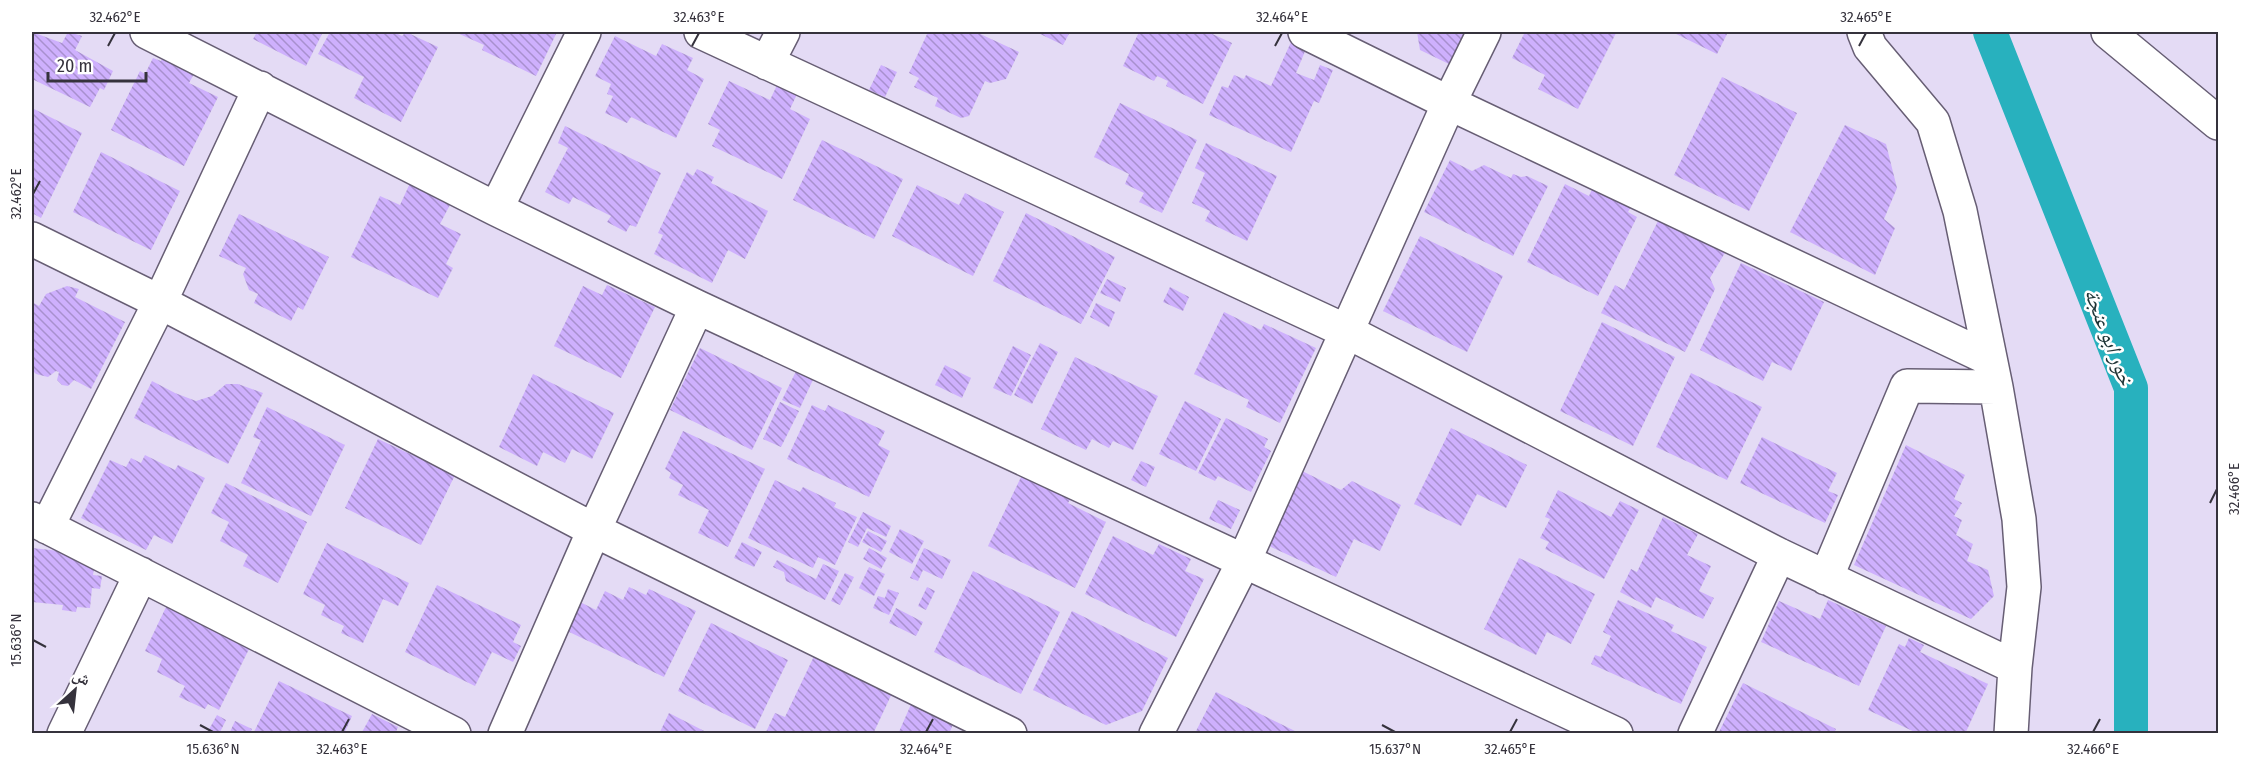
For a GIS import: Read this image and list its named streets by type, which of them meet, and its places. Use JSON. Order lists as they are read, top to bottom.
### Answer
{
  "water": ["خور ابو عنجة"],
  "scale_bar": "20 m",
  "north": "top right",
  "coordinates": [
    "32.462°E",
    "32.463°E",
    "32.464°E",
    "32.465°E",
    "32.466°E",
    "15.636°N",
    "15.637°N"
  ]
}
